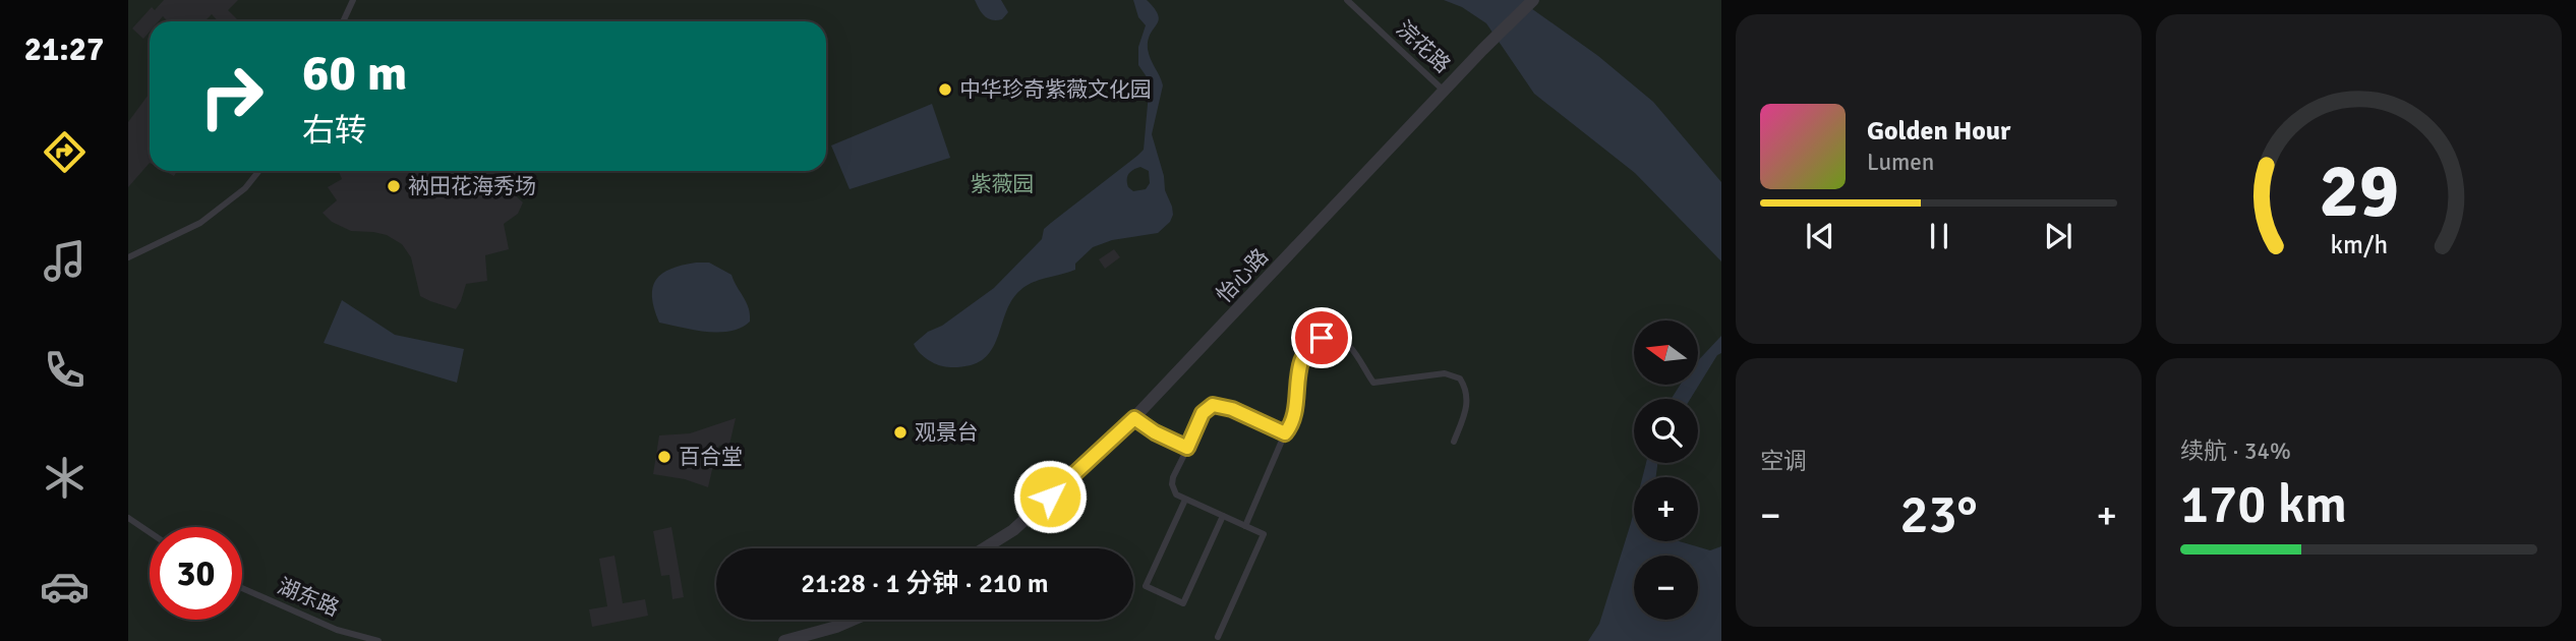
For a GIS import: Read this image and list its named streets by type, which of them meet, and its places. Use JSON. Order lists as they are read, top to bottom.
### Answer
{
  "streets": {
    "street": ["怡心路"],
    "lane": ["浣花路", "湖东路"]
  },
  "crossings": [
    ["浣花路", "怡心路"]
  ],
  "parks": ["紫薇园"],
  "places": [
    "中华珍奇紫薇文化园",
    "衲田花海秀场",
    "观景台",
    "百合堂"
  ],
  "north": "left",
  "page": {
    "tabs": "21:27",
    "turn": ["60 m", "右转"],
    "song": ["Golden Hour", "Lumen"],
    "map_buttons": ["+", "−"],
    "tile": [
      "空调",
      ["续航 · 34%", "170 km"]
    ],
    "heat": ["−", "23°", "+"],
    "limit": "30",
    "trip": "21:28 · 1 分钟 · 210 m",
    "gauge": ["29", "km/h"]
  }
}
